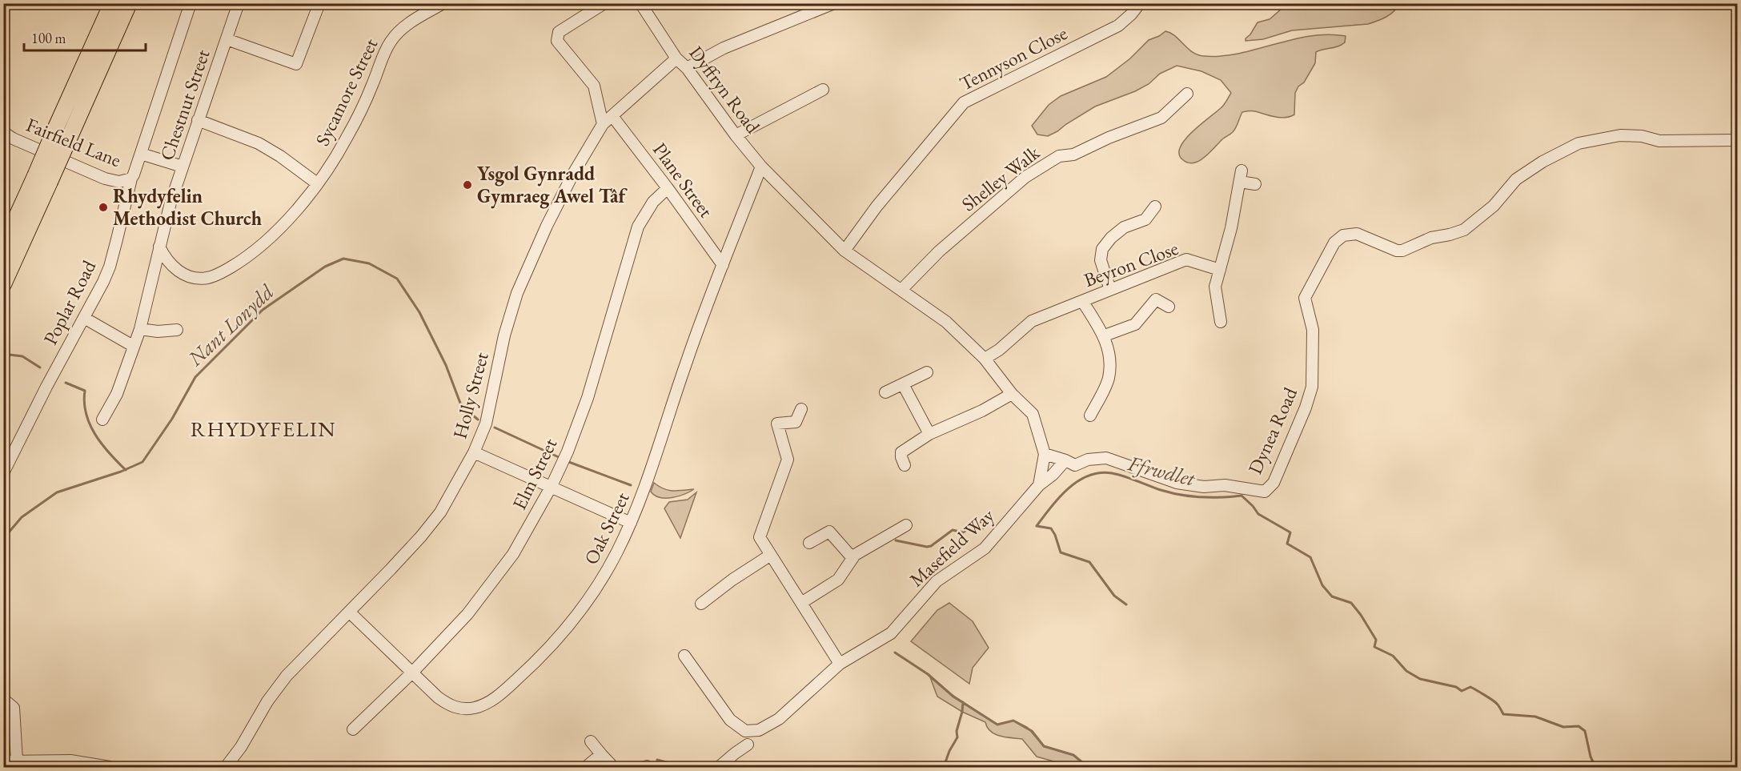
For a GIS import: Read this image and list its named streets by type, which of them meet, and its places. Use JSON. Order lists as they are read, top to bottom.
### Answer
{
  "streets": {
    "street": [
      "Tennyson Close",
      "Dyffryn Road",
      "Sycamore Street",
      "Chestnut Street",
      "Fairfield Lane",
      "Shelley Walk",
      "Plane Street",
      "Beyron Close",
      "Poplar Road",
      "Holly Street",
      "Dynea Road",
      "Elm Street",
      "Oak Street",
      "Masefield Way"
    ]
  },
  "crossings": [
    ["Tennyson Close", "Dyffryn Road"],
    ["Dyffryn Road", "Holly Street"],
    ["Dyffryn Road", "Oak Street"],
    ["Sycamore Street", "Chestnut Street"],
    ["Fairfield Lane", "Poplar Road"],
    ["Plane Street", "Holly Street"],
    ["Plane Street", "Elm Street"],
    ["Plane Street", "Oak Street"],
    ["Holly Street", "Oak Street"],
    ["Dynea Road", "Masefield Way"],
    ["Elm Street", "Oak Street"]
  ],
  "districts": ["RHYDYFELIN"],
  "water": ["Nant Lonydd", "Ffrwdlet"],
  "places": ["Ysgol Gynradd Gymraeg Awel Tâf", "Rhydyfelin Methodist Church"],
  "scale_bar": "100 m"
}
